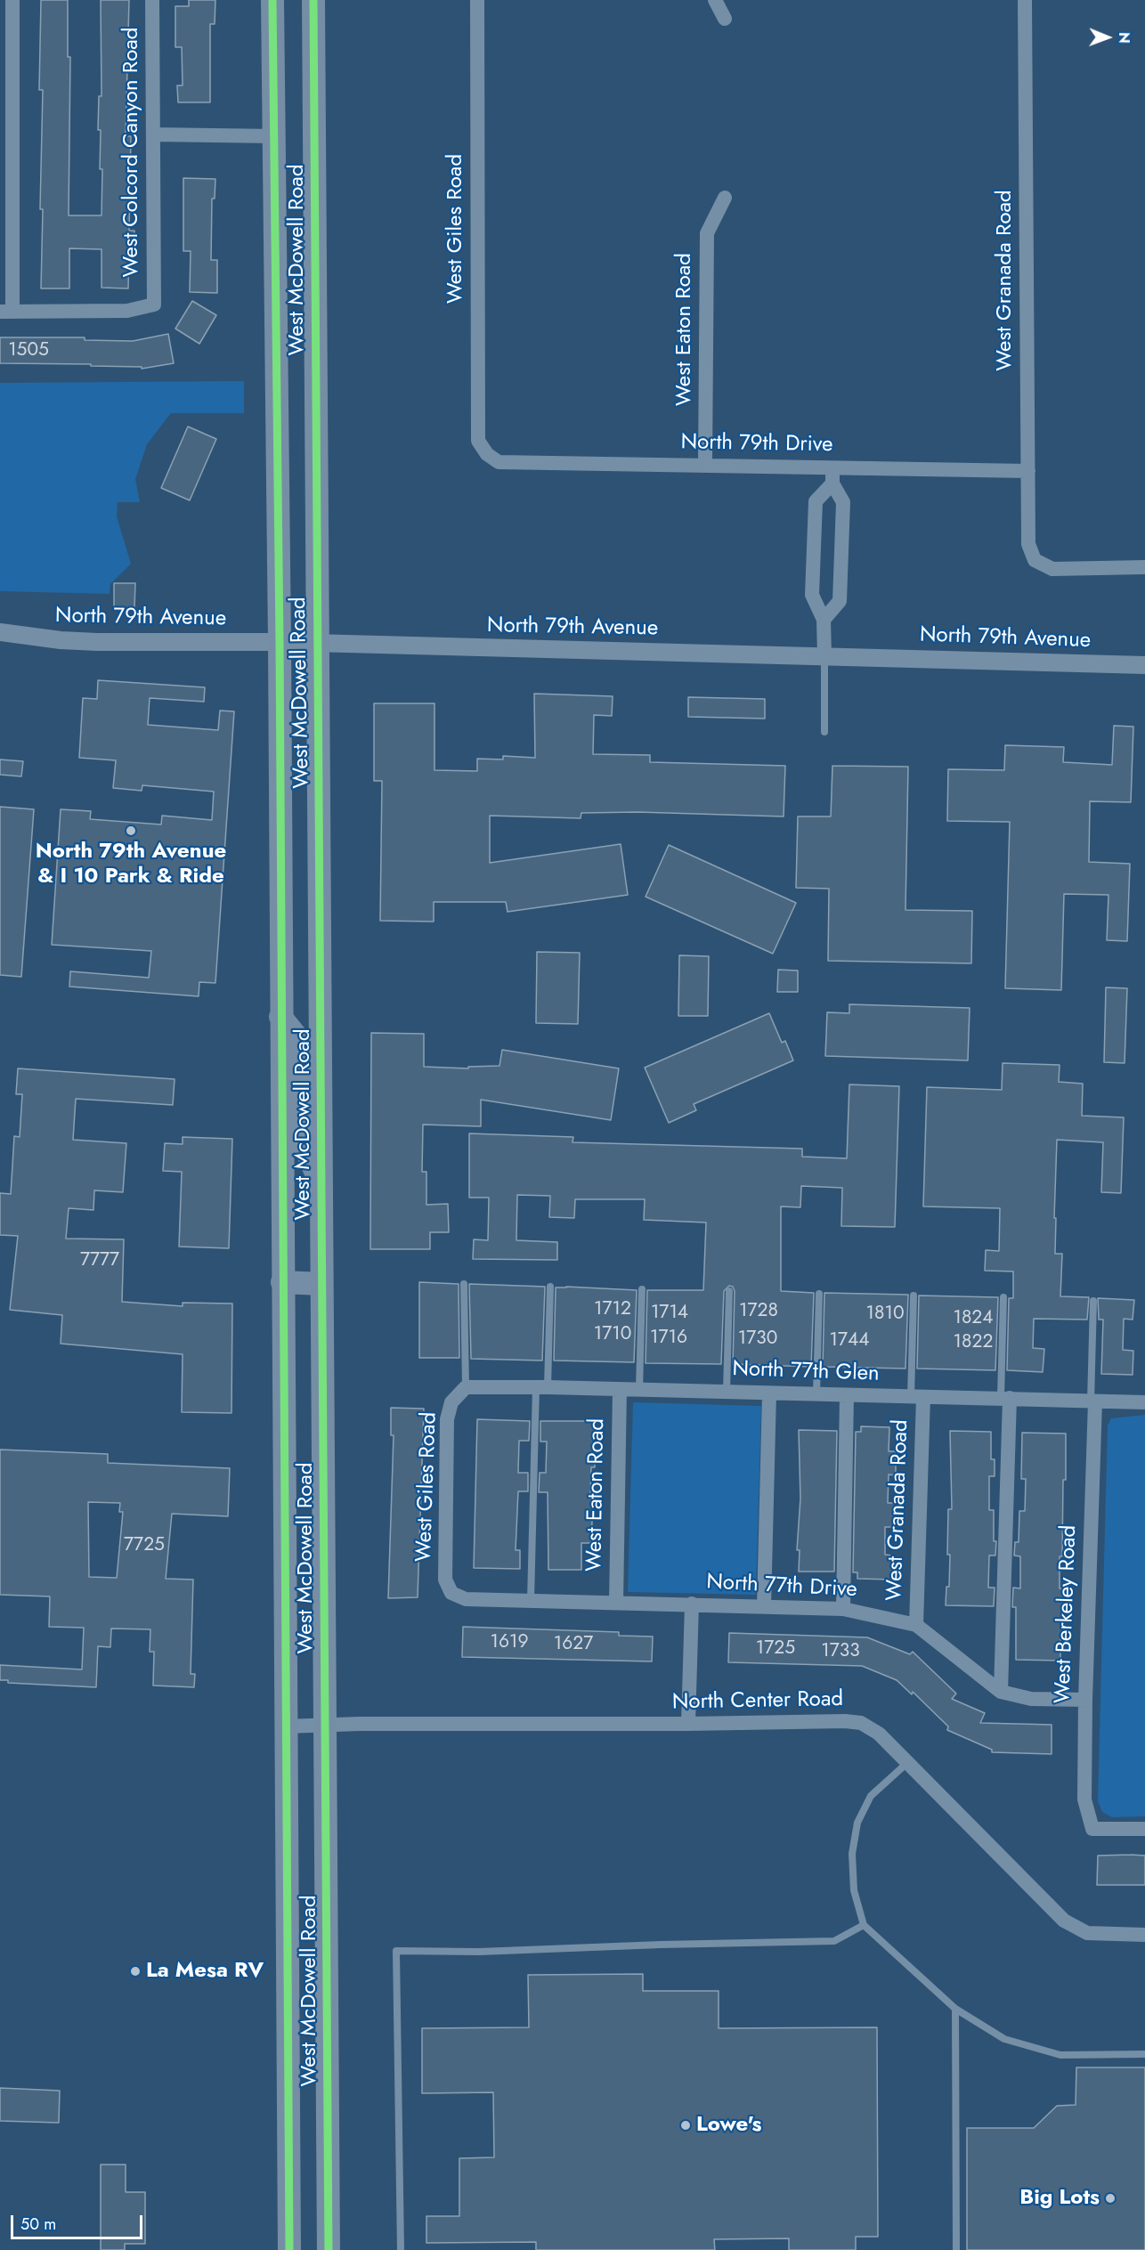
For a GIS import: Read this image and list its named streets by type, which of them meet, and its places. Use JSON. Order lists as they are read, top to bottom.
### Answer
{
  "streets": {
    "main road": ["West McDowell Road"],
    "street": [
      "West Colcord Canyon Road",
      "West Giles Road",
      "West Granada Road",
      "West Eaton Road",
      "North 79th Drive",
      "North 79th Avenue",
      "North 77th Glen",
      "North 77th Drive",
      "West Berkeley Road",
      "North Center Road"
    ]
  },
  "crossings": [
    ["West Giles Road", "North 79th Drive"],
    ["West Giles Road", "North 77th Glen"],
    ["West Giles Road", "North 77th Drive"],
    ["West McDowell Road", "North 79th Avenue"],
    ["West McDowell Road", "North Center Road"],
    ["West Granada Road", "North 79th Drive"],
    ["West Granada Road", "North 77th Glen"],
    ["West Granada Road", "North 77th Drive"],
    ["West Eaton Road", "North 79th Drive"],
    ["West Eaton Road", "North 77th Glen"],
    ["West Eaton Road", "North 77th Drive"],
    ["North 77th Glen", "West Berkeley Road"],
    ["North 77th Drive", "West Berkeley Road"]
  ],
  "places": [
    "North 79th Avenue & I 10 Park & Ride",
    "La Mesa RV",
    "Lowe's",
    "Big Lots"
  ],
  "house_numbers": [
    "1505",
    "7777",
    "1712",
    "1728",
    "1714",
    "1810",
    "1824",
    "1710",
    "1716",
    "1730",
    "1744",
    "1822",
    "7725",
    "1619",
    "1627",
    "1725",
    "1733"
  ],
  "scale_bar": "50 m",
  "north": "right"
}
